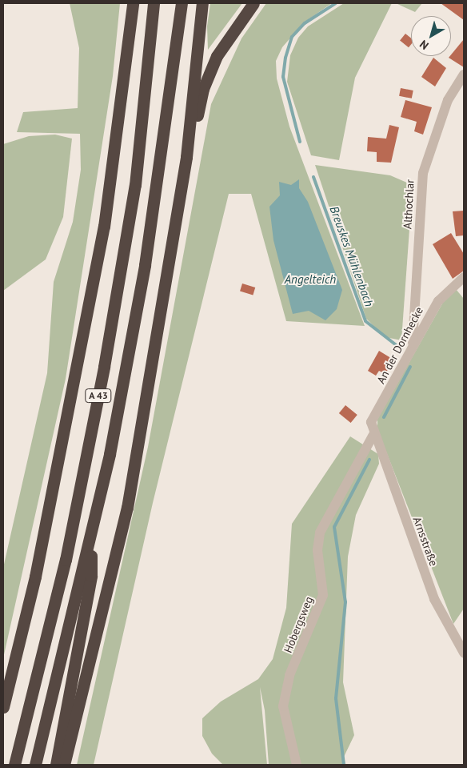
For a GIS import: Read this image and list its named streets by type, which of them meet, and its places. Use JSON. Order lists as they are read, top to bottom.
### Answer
{
  "streets": {
    "highway": ["A 43"],
    "street": [
      "Althochlar",
      "An der Dornhecke",
      "Arnsstraße",
      "Hobergsweg"
    ]
  },
  "crossings": [
    ["Althochlar", "An der Dornhecke"],
    ["An der Dornhecke", "Arnsstraße"],
    ["An der Dornhecke", "Hobergsweg"],
    ["Arnsstraße", "Hobergsweg"]
  ],
  "water": ["Breuskes Mühlenbach", "Angelteich"],
  "north": "bottom left"
}
